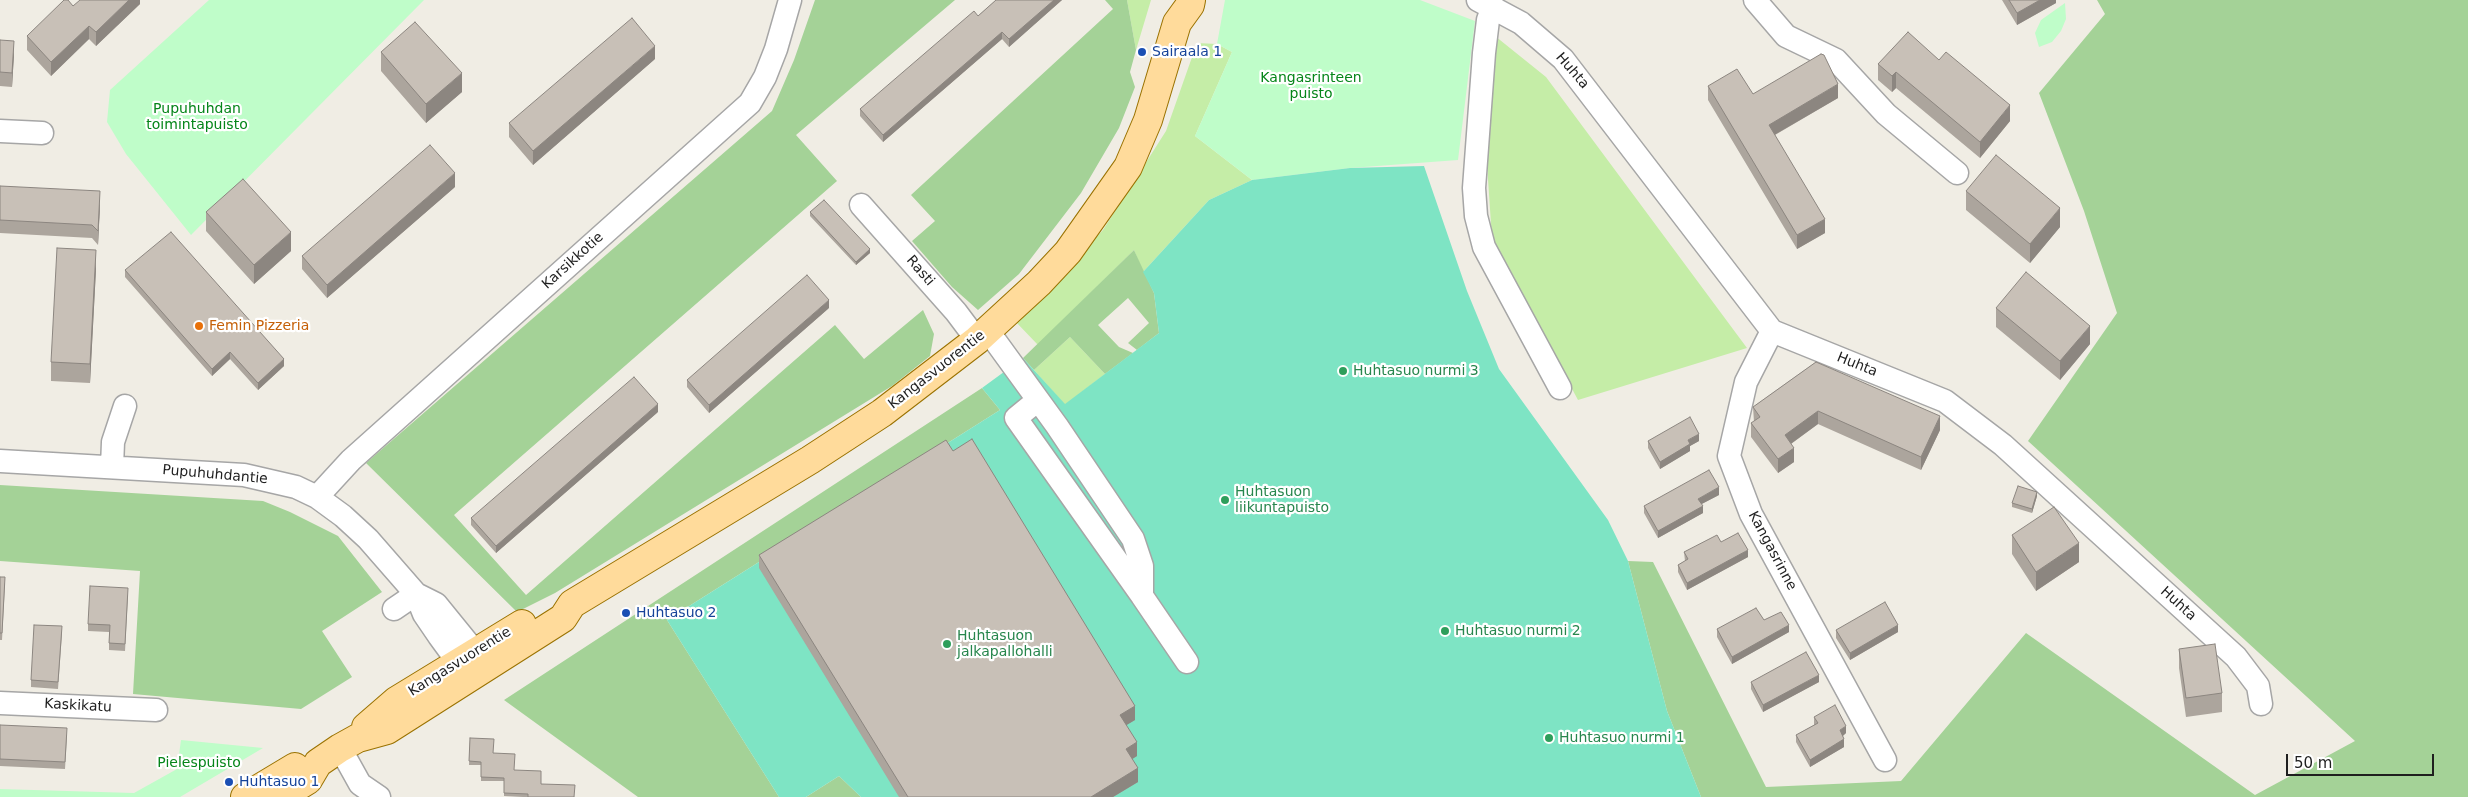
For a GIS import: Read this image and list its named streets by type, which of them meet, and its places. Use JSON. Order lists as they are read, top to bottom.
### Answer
{
  "streets": {
    "main road": ["Kangasvuorentie"],
    "street": [
      "Huhta",
      "Karsikkotie",
      "Rasti",
      "Pupuhuhdantie",
      "Kangasrinne",
      "Kaskikatu"
    ]
  },
  "crossings": [
    ["Huhta", "Kangasrinne"],
    ["Karsikkotie", "Pupuhuhdantie"],
    ["Rasti", "Kangasvuorentie"],
    ["Kangasvuorentie", "Pupuhuhdantie"]
  ],
  "parks": ["Kangasrinteen puisto", "Pupuhuhdan toimintapuisto", "Pielespuisto"],
  "places": [
    "Sairaala 1",
    "Femin Pizzeria",
    "Huhtasuo nurmi 3",
    "Huhtasuon liikuntapuisto",
    "Huhtasuo 2",
    "Huhtasuo nurmi 2",
    "Huhtasuon jalkapallohalli",
    "Huhtasuo nurmi 1",
    "Huhtasuo 1"
  ],
  "scale_bar": "50 m"
}
